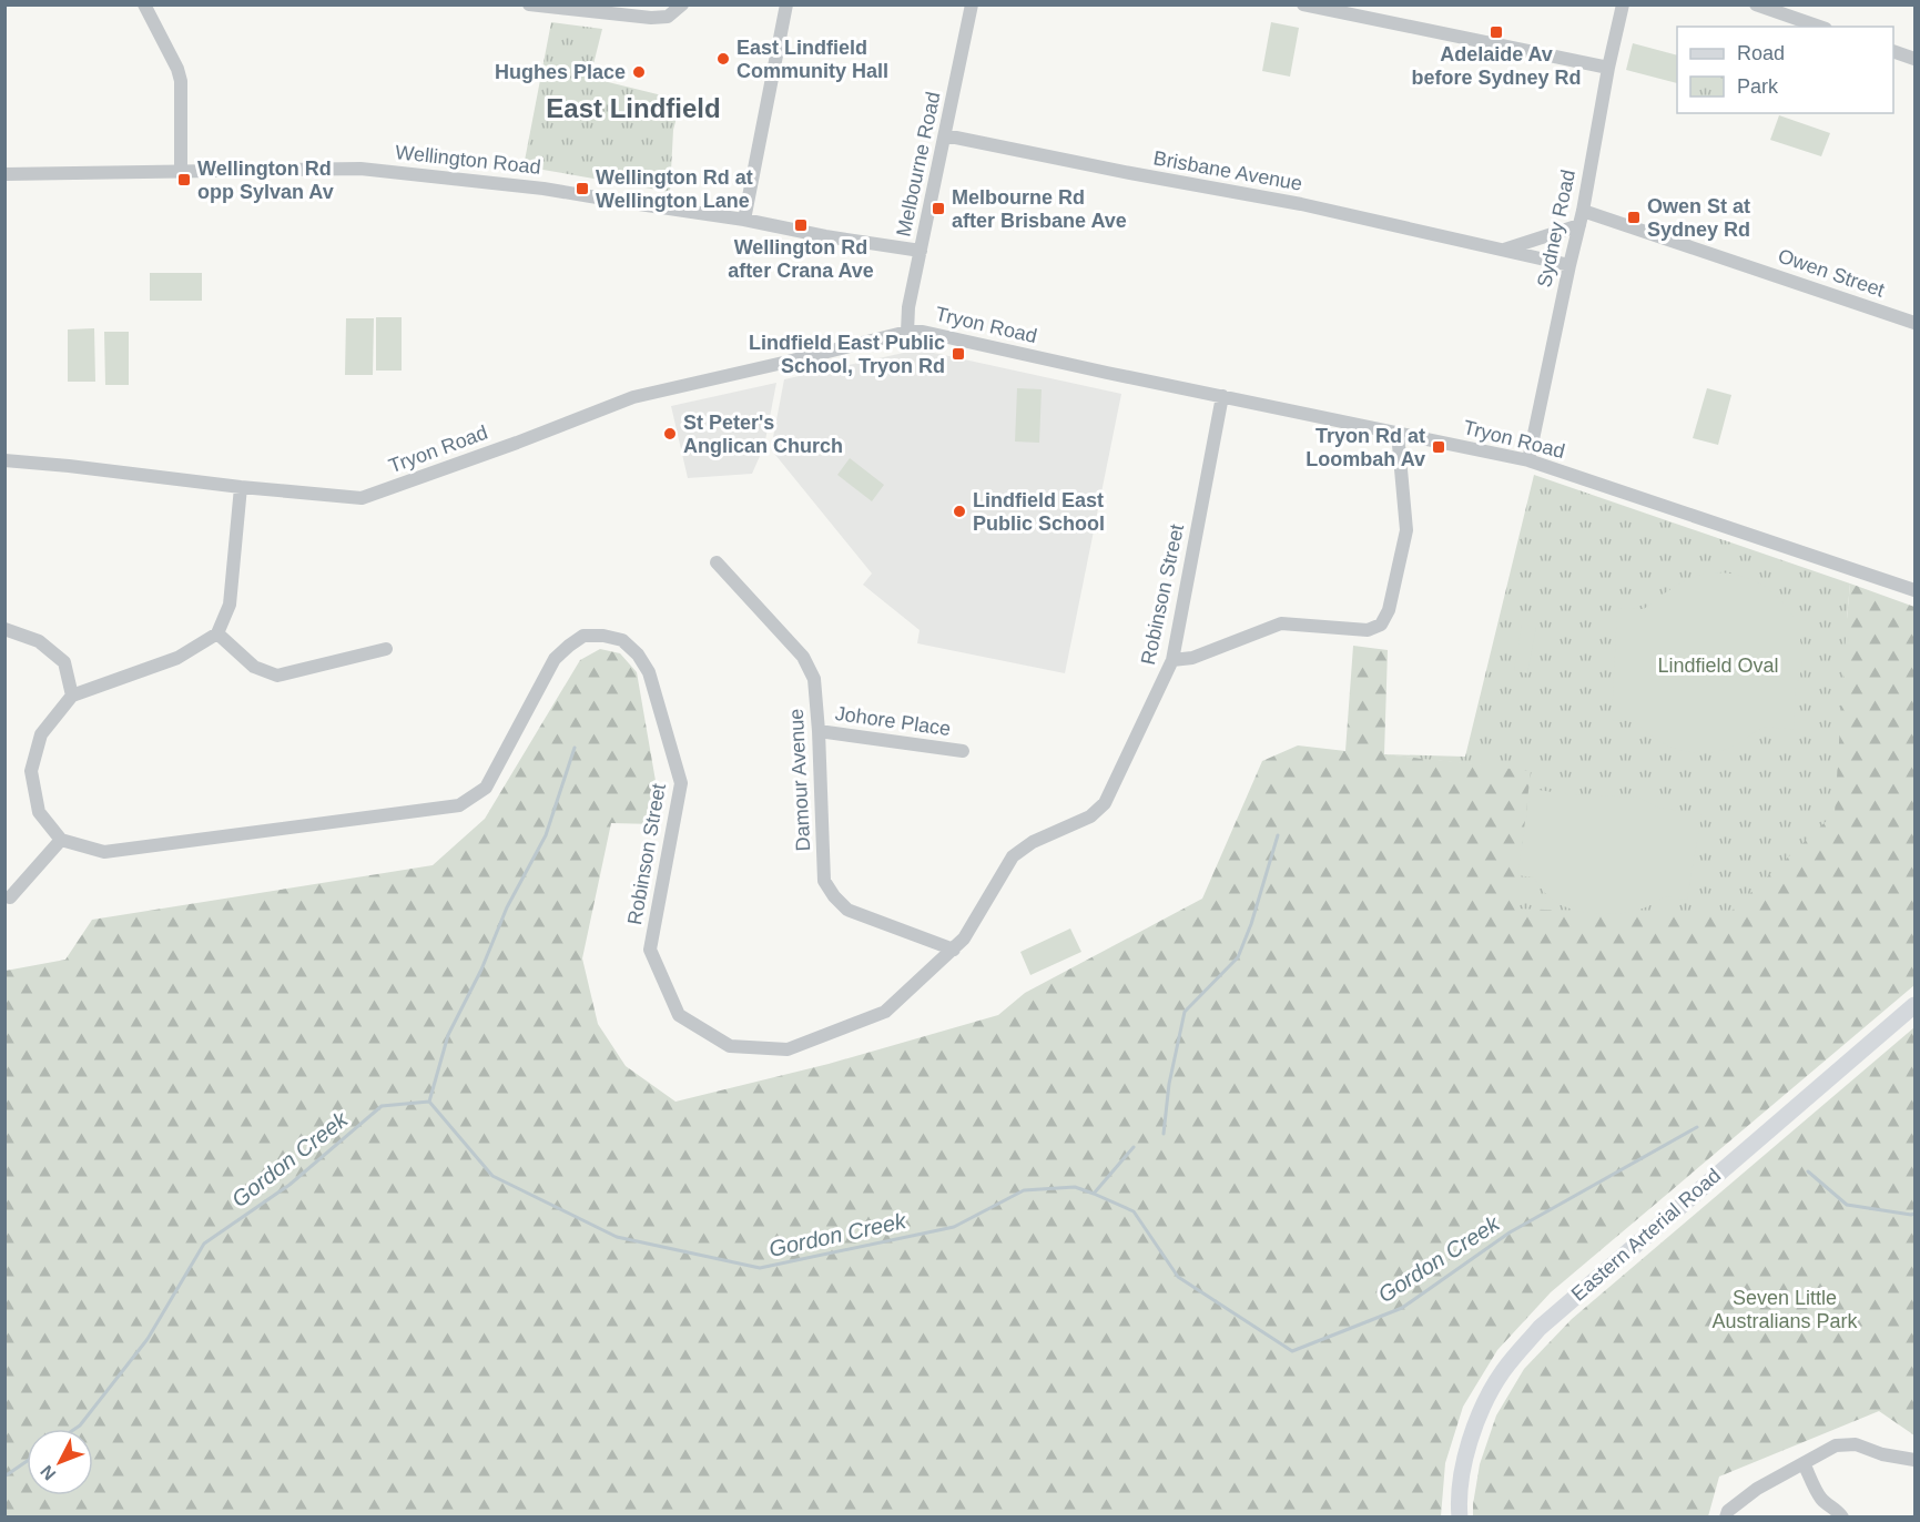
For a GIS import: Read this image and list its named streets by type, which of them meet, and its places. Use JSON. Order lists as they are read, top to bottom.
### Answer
{
  "streets": {
    "main road": ["Eastern Arterial Road"],
    "street": [
      "Wellington Road",
      "Melbourne Road",
      "Brisbane Avenue",
      "Sydney Road",
      "Owen Street",
      "Tryon Road",
      "Robinson Street",
      "Johore Place",
      "Damour Avenue"
    ]
  },
  "crossings": [
    ["Wellington Road", "Melbourne Road"],
    ["Melbourne Road", "Brisbane Avenue"],
    ["Melbourne Road", "Tryon Road"],
    ["Brisbane Avenue", "Sydney Road"],
    ["Sydney Road", "Owen Street"],
    ["Sydney Road", "Tryon Road"],
    ["Tryon Road", "Robinson Street"],
    ["Robinson Street", "Damour Avenue"],
    ["Johore Place", "Damour Avenue"]
  ],
  "districts": ["East Lindfield"],
  "water": ["Gordon Creek"],
  "parks": ["Lindfield Oval", "Seven Little Australians Park"],
  "places": {
    "transit": [
      "Adelaide Av before Sydney Rd",
      "Wellington Rd opp Sylvan Av",
      "Wellington Rd at Wellington Lane",
      "Melbourne Rd after Brisbane Ave",
      "Owen St at Sydney Rd",
      "Wellington Rd after Crana Ave",
      "Lindfield East Public School, Tryon Rd",
      "Tryon Rd at Loombah Av"
    ],
    "other": [
      "East Lindfield Community Hall",
      "Hughes Place",
      "St Peter's Anglican Church",
      "Lindfield East Public School"
    ]
  },
  "legend": ["Road", "Park"],
  "north": "bottom left"
}
